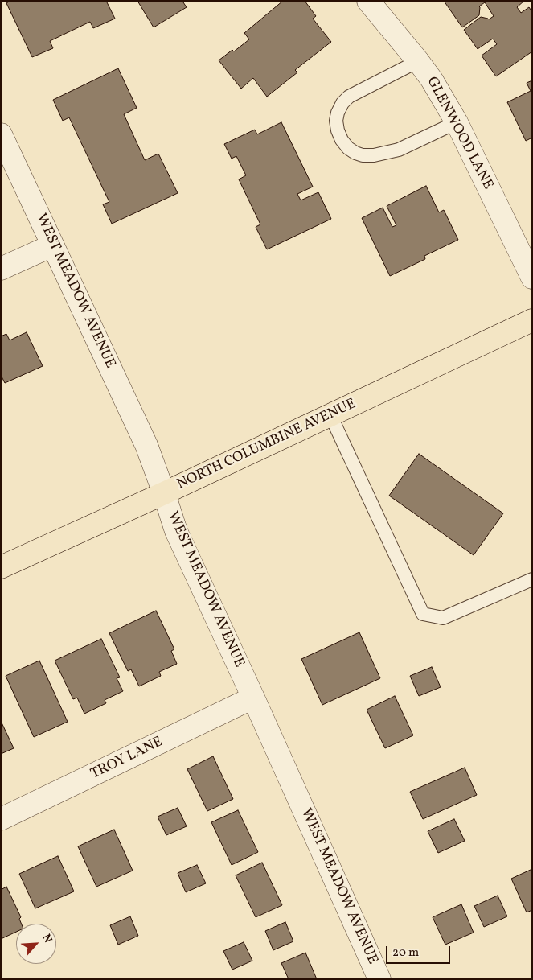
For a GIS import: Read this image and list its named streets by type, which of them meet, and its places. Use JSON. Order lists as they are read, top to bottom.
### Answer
{
  "streets": {
    "main road": ["NORTH COLUMBINE AVENUE"],
    "street": ["GLENWOOD LANE", "WEST MEADOW AVENUE", "TROY LANE"]
  },
  "crossings": [
    ["WEST MEADOW AVENUE", "NORTH COLUMBINE AVENUE"],
    ["WEST MEADOW AVENUE", "TROY LANE"]
  ],
  "scale_bar": "20 m",
  "north": "top right"
}
